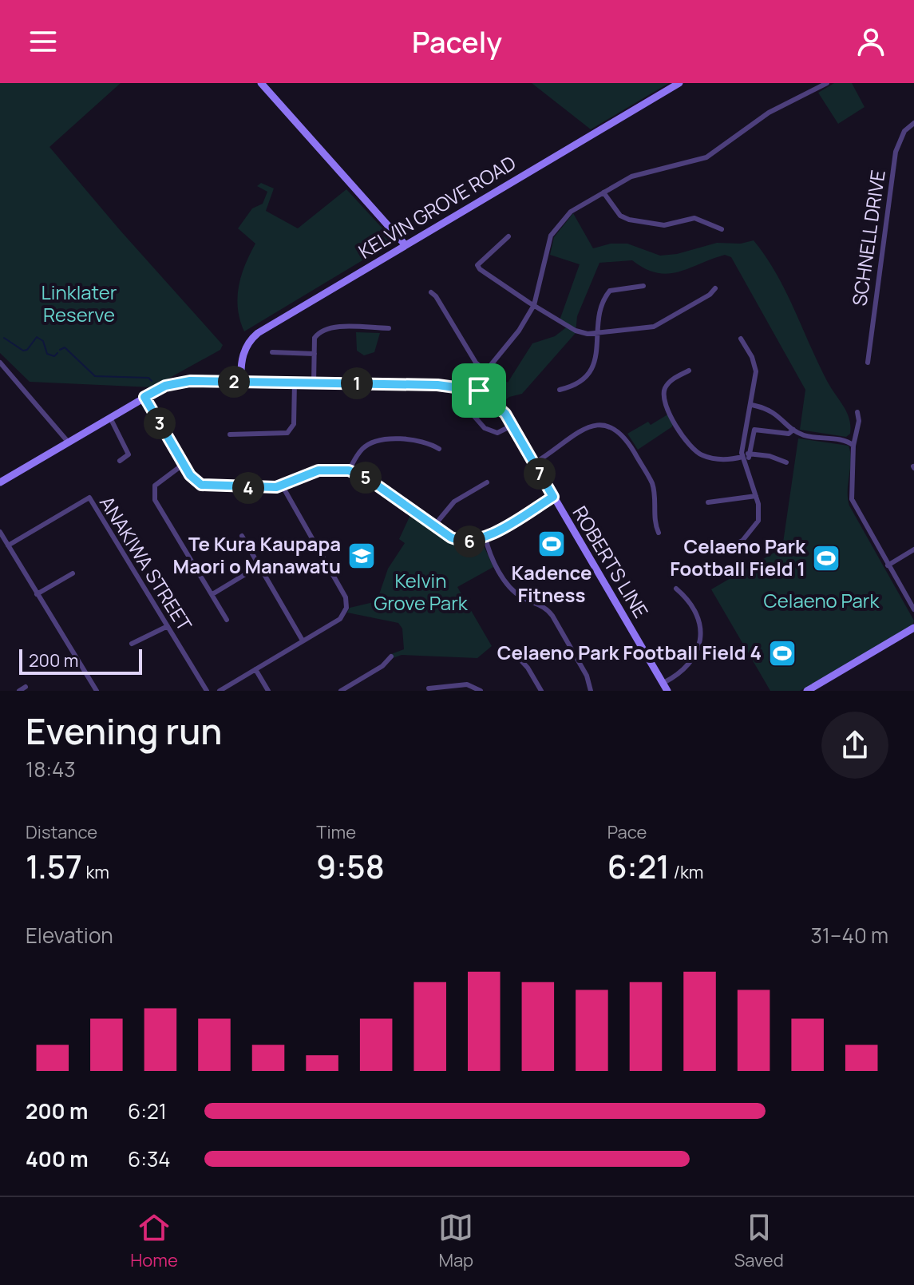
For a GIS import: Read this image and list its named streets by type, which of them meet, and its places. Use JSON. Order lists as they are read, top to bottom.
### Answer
{
  "streets": {
    "street": [
      "KELVIN GROVE ROAD",
      "SCHNELL DRIVE",
      "ROBERTS LINE",
      "ANAKIWA STREET"
    ]
  },
  "parks": ["Linklater Reserve", "Kelvin Grove Park", "Celaeno Park"],
  "places": {
    "sports": ["Kadence Fitness", "Celaeno Park Football Field 1", "Celaeno Park Football Field 4"],
    "school or university": ["Te Kura Kaupapa Maori o Manawatu"]
  },
  "scale_bar": "200 m",
  "page": {
    "header": "Pacely",
    "pins": [
      "2",
      "1",
      "3",
      "7",
      "5",
      "4",
      "6"
    ],
    "scale": "200 m",
    "heading": ["Evening run", "18:43"],
    "stats": [
      ["Distance", "1.57 km"],
      ["Time", "9:58"],
      ["Pace", "6:21 /km"]
    ],
    "chart": ["Elevation", "31–40 m"],
    "list": [
      {
        "name": "200 m",
        "note": "6:21"
      },
      {
        "name": "400 m",
        "note": "6:34"
      }
    ],
    "tabs": ["Home", "Map", "Saved"]
  }
}
